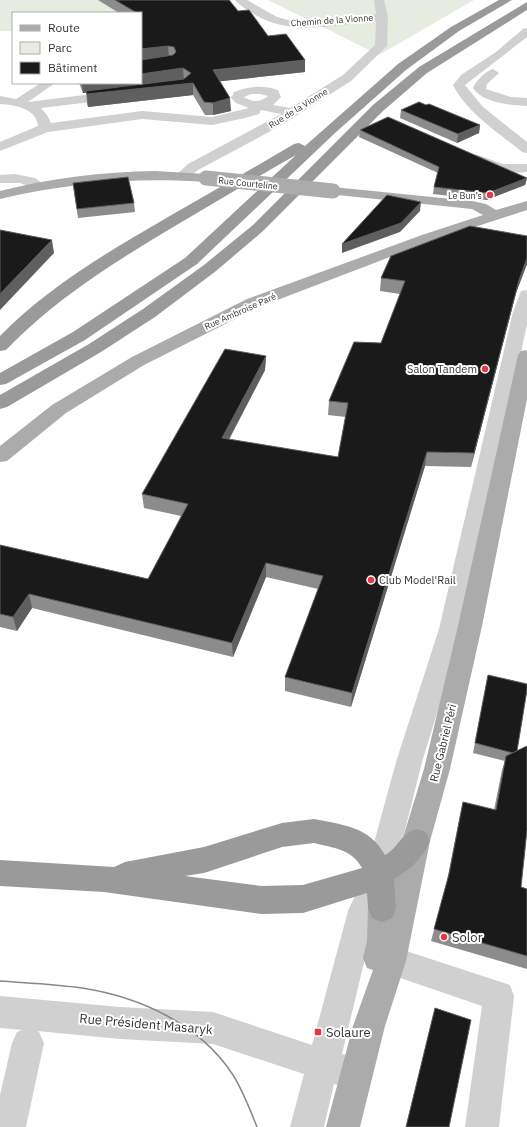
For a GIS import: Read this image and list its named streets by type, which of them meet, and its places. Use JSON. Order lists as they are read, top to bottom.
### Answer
{
  "streets": {
    "main road": ["Rue Courteline", "Rue Ambroise Paré", "Rue Gabriel Péri"],
    "street": ["Chemin de la Vionne", "Rue de la Vionne", "Rue Président Masaryk"]
  },
  "crossings": [
    ["Chemin de la Vionne", "Rue de la Vionne"],
    ["Rue de la Vionne", "Rue Courteline"],
    ["Rue Courteline", "Rue Ambroise Paré"],
    ["Rue Gabriel Péri", "Rue Président Masaryk"]
  ],
  "places": {
    "other": [
      "Le Bun’s",
      "Salon Tandem",
      "Club Model'Rail",
      "Solor"
    ],
    "transit": ["Solaure"]
  },
  "legend": ["Route", "Parc", "Bâtiment"]
}
